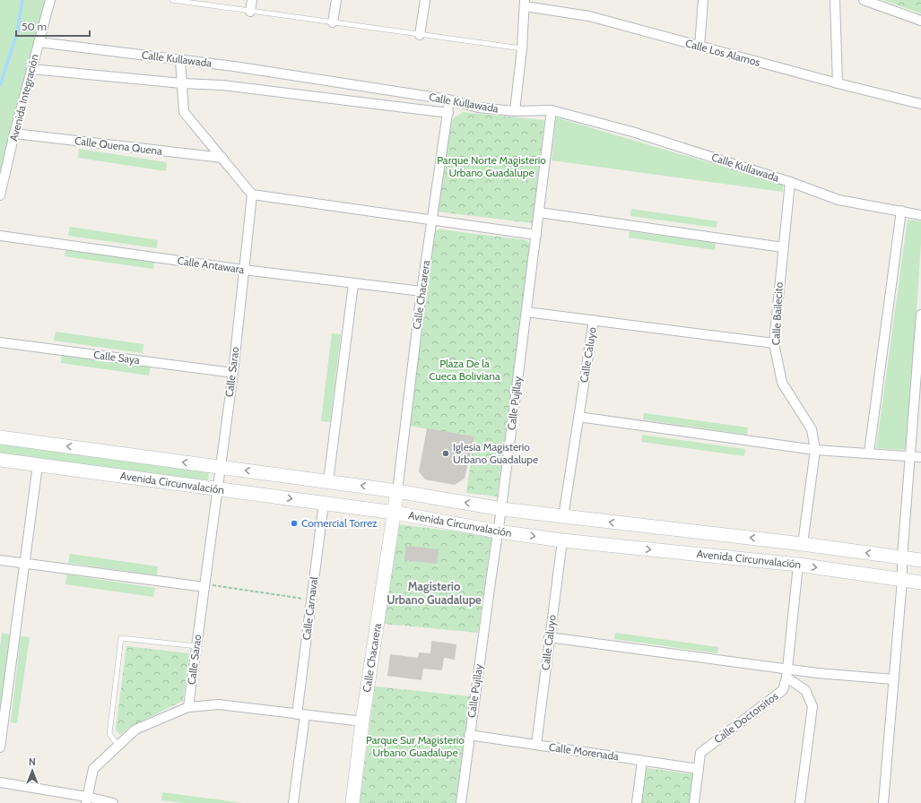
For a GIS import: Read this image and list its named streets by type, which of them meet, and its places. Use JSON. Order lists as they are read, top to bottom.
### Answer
{
  "streets": {
    "main road": ["Calle Chacarera", "Avenida Circunvalación"],
    "street": [
      "Calle Los Alamos",
      "Calle Kullawada",
      "Avenida Integración",
      "Calle Quena Quena",
      "Calle Antawara",
      "Calle Bailecito",
      "Calle Caluyo",
      "Calle Saya",
      "Calle Sarao",
      "Calle Pujllay",
      "Calle Carnaval",
      "Calle Doctorsitos",
      "Calle Morenada"
    ]
  },
  "crossings": [
    ["Calle Kullawada", "Avenida Integración"],
    ["Calle Kullawada", "Calle Chacarera"],
    ["Calle Kullawada", "Calle Bailecito"],
    ["Calle Kullawada", "Calle Pujllay"],
    ["Avenida Integración", "Calle Quena Quena"],
    ["Calle Antawara", "Calle Chacarera"],
    ["Calle Antawara", "Calle Sarao"],
    ["Calle Chacarera", "Avenida Circunvalación"],
    ["Calle Bailecito", "Avenida Circunvalación"],
    ["Calle Caluyo", "Avenida Circunvalación"],
    ["Calle Caluyo", "Calle Morenada"],
    ["Calle Saya", "Calle Sarao"],
    ["Calle Sarao", "Avenida Circunvalación"],
    ["Calle Pujllay", "Avenida Circunvalación"],
    ["Calle Pujllay", "Calle Morenada"],
    ["Avenida Circunvalación", "Calle Carnaval"],
    ["Avenida Circunvalación", "Calle Doctorsitos"],
    ["Calle Doctorsitos", "Calle Morenada"]
  ],
  "districts": ["Magisterio Urbano Guadalupe"],
  "parks": ["Parque Norte Magisterio Urbano Guadalupe", "Plaza De la Cueca Boliviana", "Parque Sur Magisterio Urbano Guadalupe"],
  "places": ["Iglesia Magisterio Urbano Guadalupe", "Comercial Torrez"],
  "scale_bar": "50 m",
  "north": "top"
}
